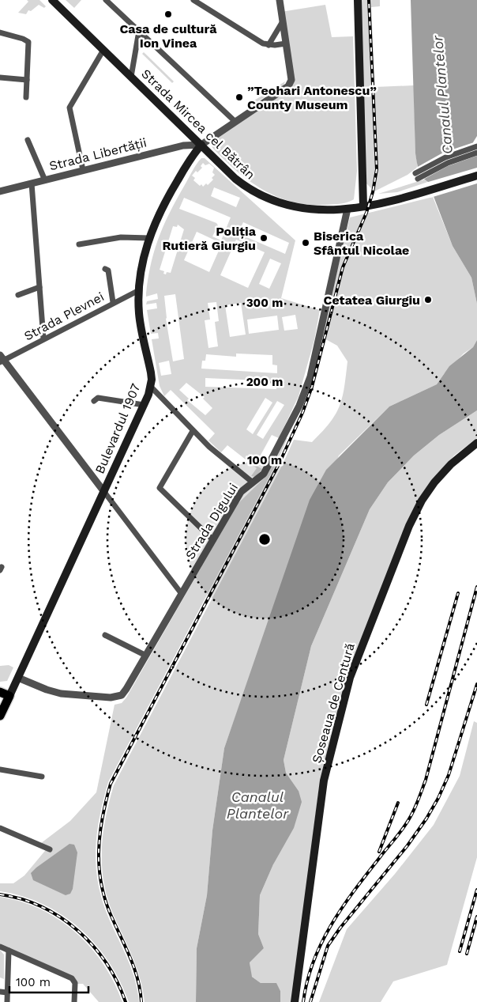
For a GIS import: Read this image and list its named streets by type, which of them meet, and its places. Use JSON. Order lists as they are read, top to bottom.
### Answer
{
  "streets": {
    "main road": ["Strada Mircea cel Bătrân", "Bulevardul 1907", "Șoseaua de Centură"],
    "street": ["Strada Libertății", "Strada Plevnei", "Strada Digului"]
  },
  "crossings": [
    ["Strada Mircea cel Bătrân", "Strada Libertății"],
    ["Strada Mircea cel Bătrân", "Bulevardul 1907"],
    ["Strada Mircea cel Bătrân", "Strada Digului"],
    ["Strada Libertății", "Bulevardul 1907"],
    ["Strada Plevnei", "Bulevardul 1907"],
    ["Bulevardul 1907", "Strada Digului"]
  ],
  "water": ["Canalul Plantelor"],
  "places": [
    "Casa de cultură Ion Vinea",
    "”Teohari Antonescu” County Museum",
    "Poliția Rutieră Giurgiu",
    "Biserica Sfântul Nicolae",
    "Cetatea Giurgiu"
  ],
  "scale_bar": "100 m",
  "rings": ["300 m", "200 m", "100 m"]
}
